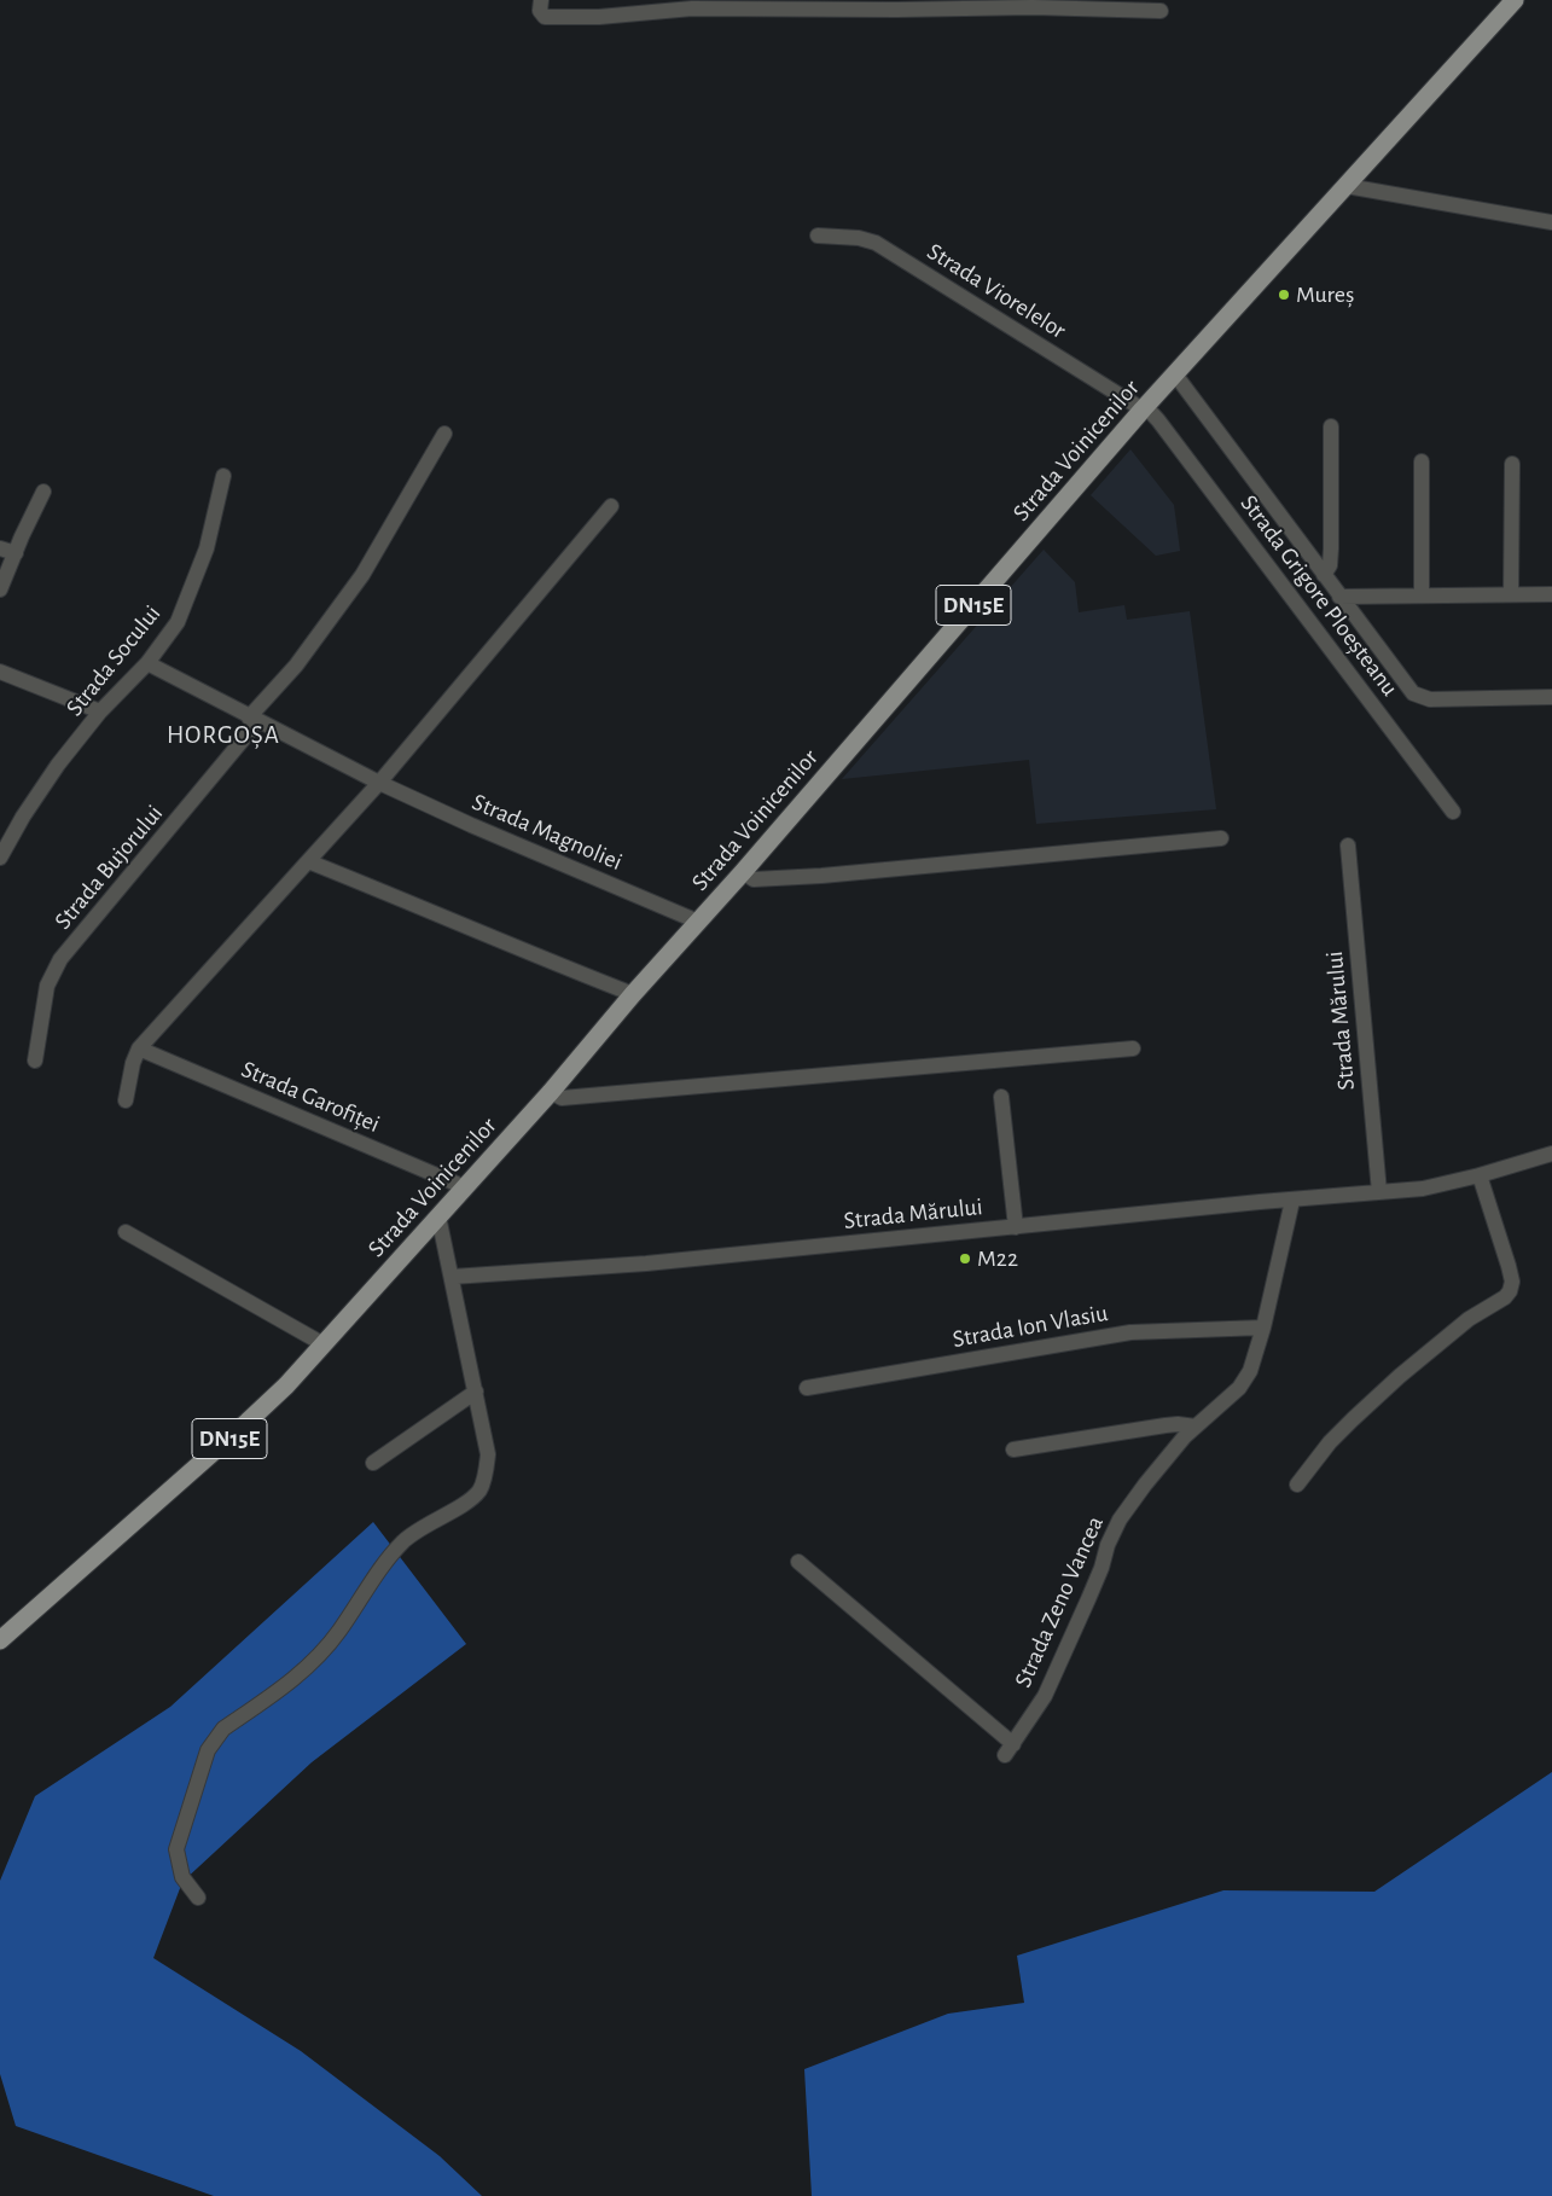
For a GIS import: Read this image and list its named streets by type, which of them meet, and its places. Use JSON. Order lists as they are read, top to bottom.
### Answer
{
  "streets": {
    "main road": ["Strada Voinicenilor", "DN15E"],
    "street": [
      "Strada Viorelelor",
      "Strada Grigore Ploeșteanu",
      "Strada Socului",
      "Strada Magnoliei",
      "Strada Bujorului",
      "Strada Mărului",
      "Strada Garofiței",
      "Strada Ion Vlasiu",
      "Strada Zeno Vancea"
    ]
  },
  "crossings": [
    ["Strada Viorelelor", "Strada Voinicenilor"],
    ["Strada Viorelelor", "Strada Grigore Ploeșteanu"],
    ["Strada Voinicenilor", "Strada Grigore Ploeșteanu"],
    ["Strada Voinicenilor", "Strada Magnoliei"],
    ["Strada Voinicenilor", "Strada Garofiței"],
    ["Strada Socului", "Strada Magnoliei"],
    ["Strada Magnoliei", "Strada Bujorului"],
    ["Strada Mărului", "Strada Zeno Vancea"],
    ["Strada Ion Vlasiu", "Strada Zeno Vancea"]
  ],
  "districts": ["HORGOȘA"],
  "places": ["Mureș", "M22"]
}
